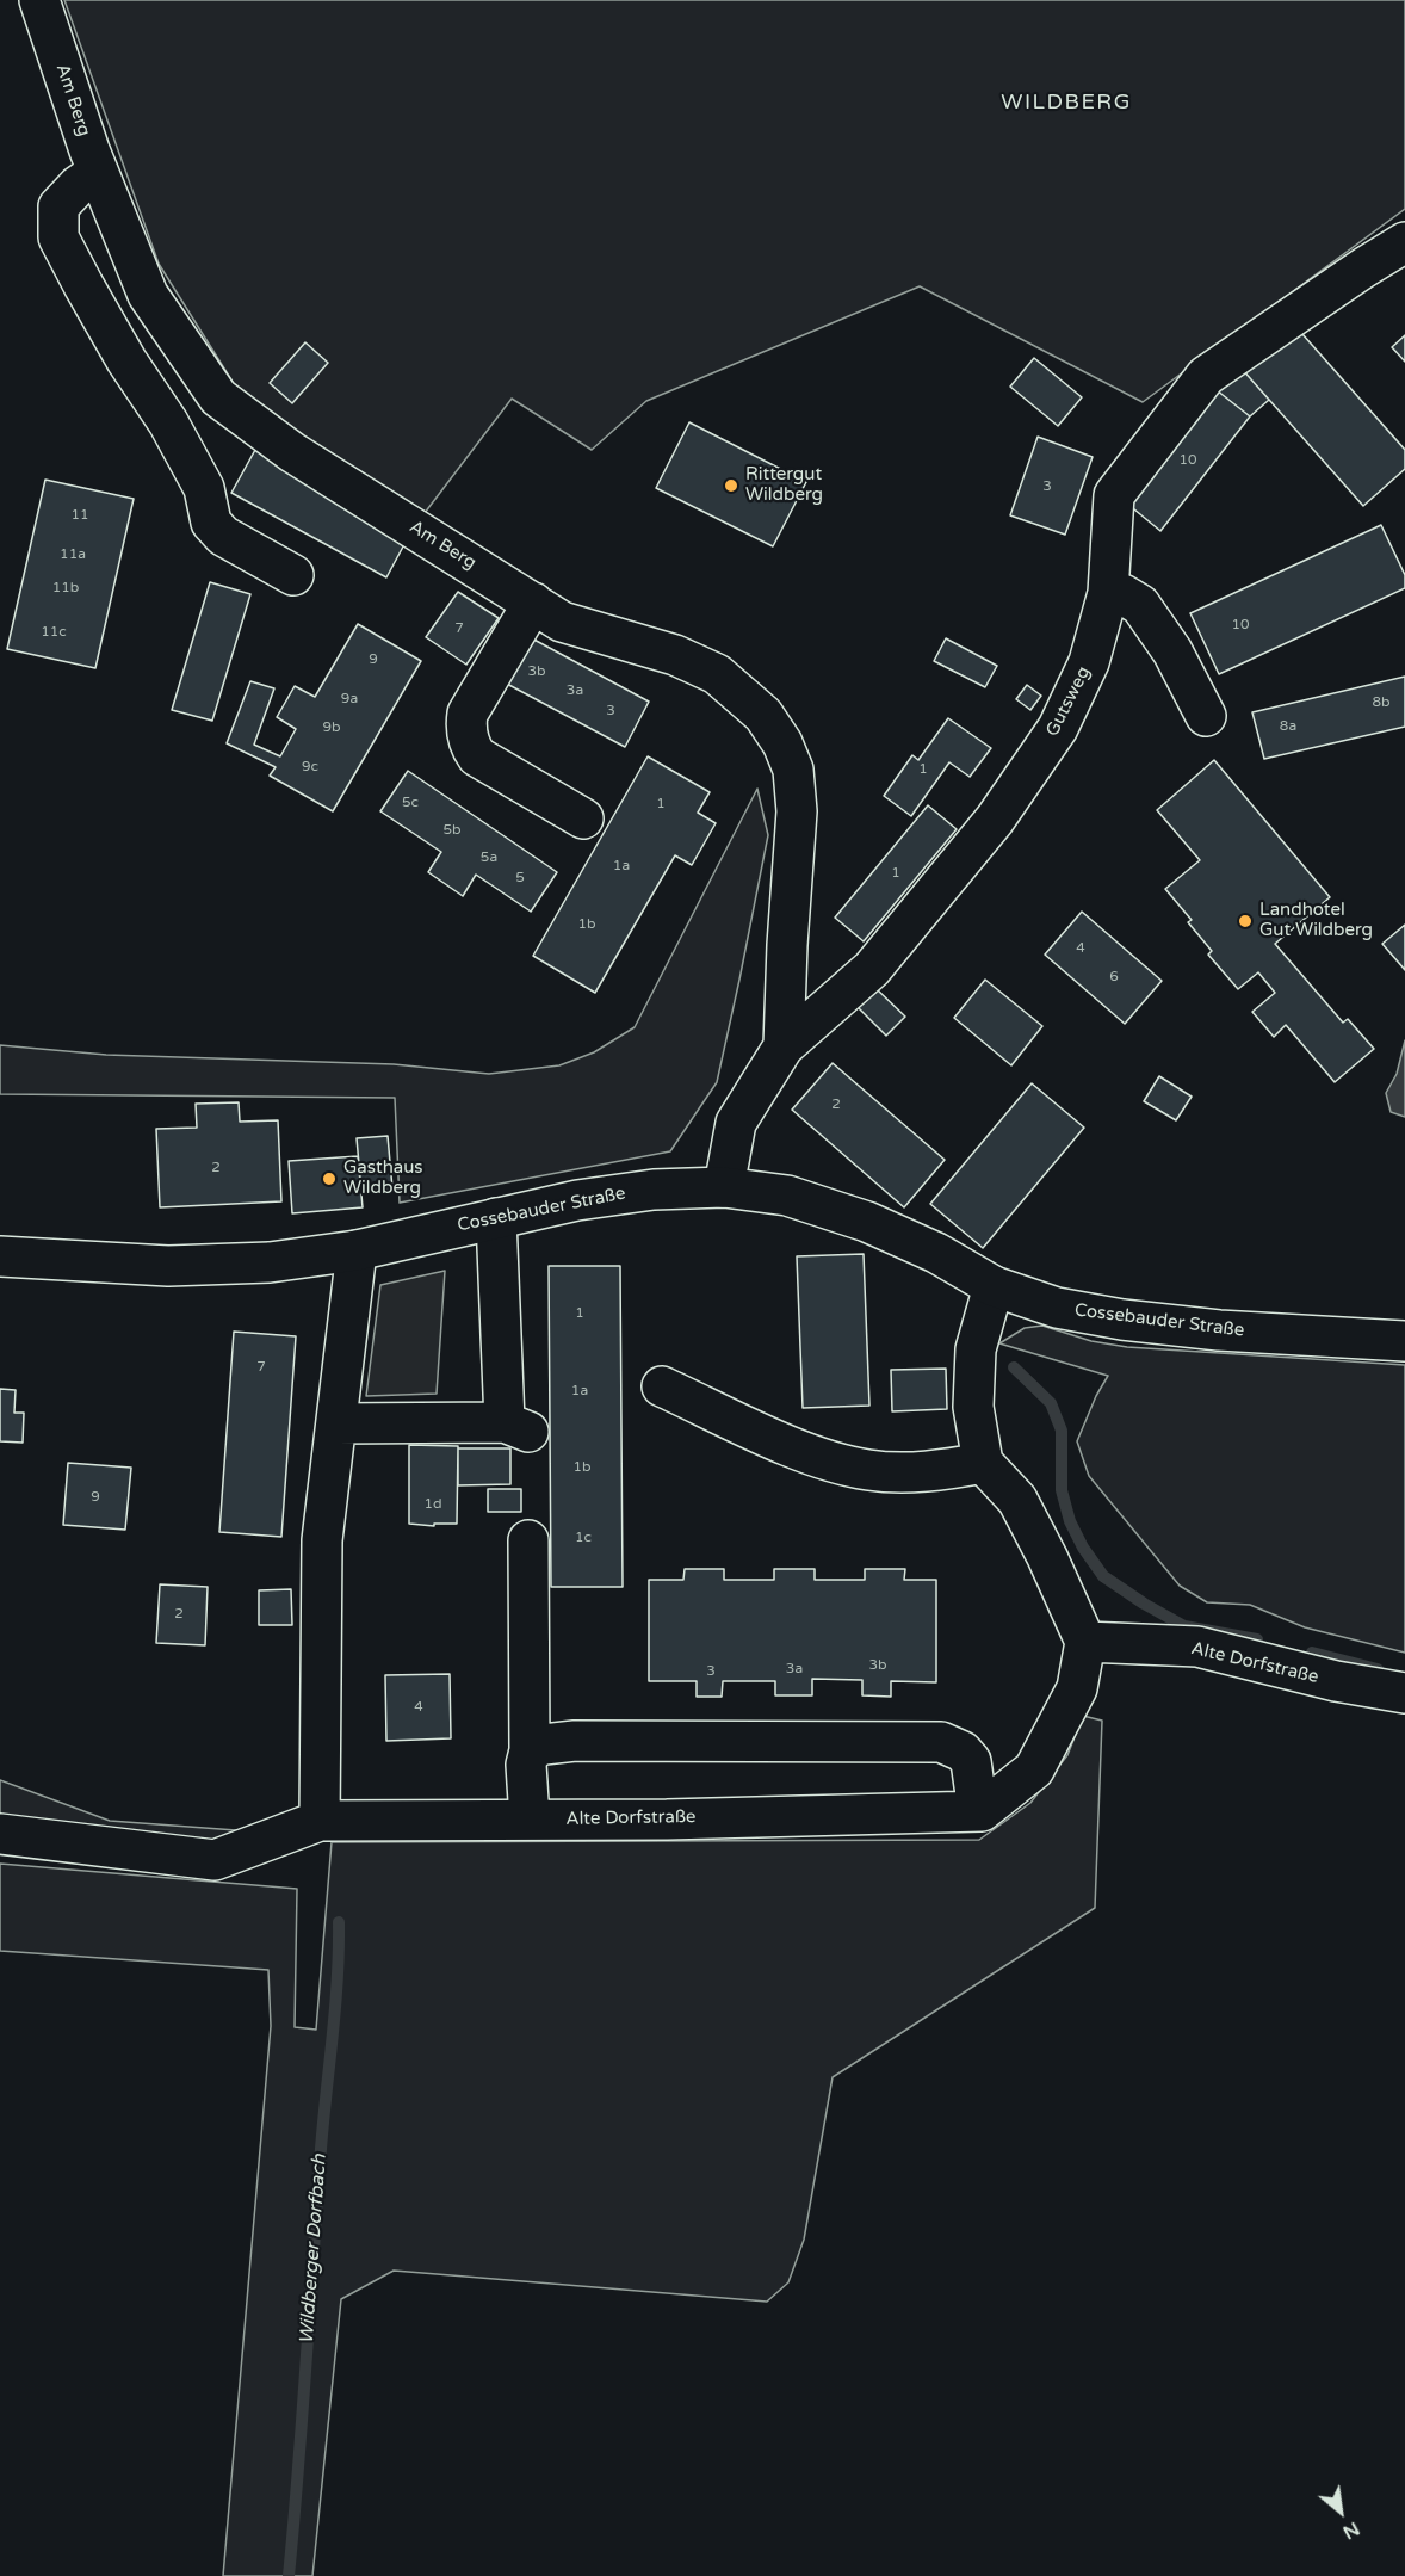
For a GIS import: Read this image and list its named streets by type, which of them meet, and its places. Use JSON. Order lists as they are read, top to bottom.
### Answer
{
  "streets": {
    "street": [
      "Am Berg",
      "Gutsweg",
      "Cossebauder Straße",
      "Alte Dorfstraße"
    ]
  },
  "crossings": [
    ["Am Berg", "Gutsweg"],
    ["Gutsweg", "Cossebauder Straße"]
  ],
  "districts": ["WILDBERG"],
  "water": ["Wildberger Dorfbach"],
  "places": ["Rittergut Wildberg", "Landhotel Gut Wildberg", "Gasthaus Wildberg"],
  "house_numbers": [
    "10",
    "3",
    "11",
    "11a",
    "11b",
    "10",
    "7",
    "11c",
    "9",
    "3b",
    "3a",
    "9a",
    "8b",
    "3",
    "8a",
    "9b",
    "9c",
    "1",
    "5c",
    "1",
    "5b",
    "5a",
    "1a",
    "1",
    "5",
    "1b",
    "4",
    "6",
    "2",
    "2",
    "1",
    "7",
    "1a",
    "1b",
    "9",
    "1d",
    "1c",
    "2",
    "3b",
    "3a",
    "3",
    "4"
  ],
  "north": "bottom right"
}
